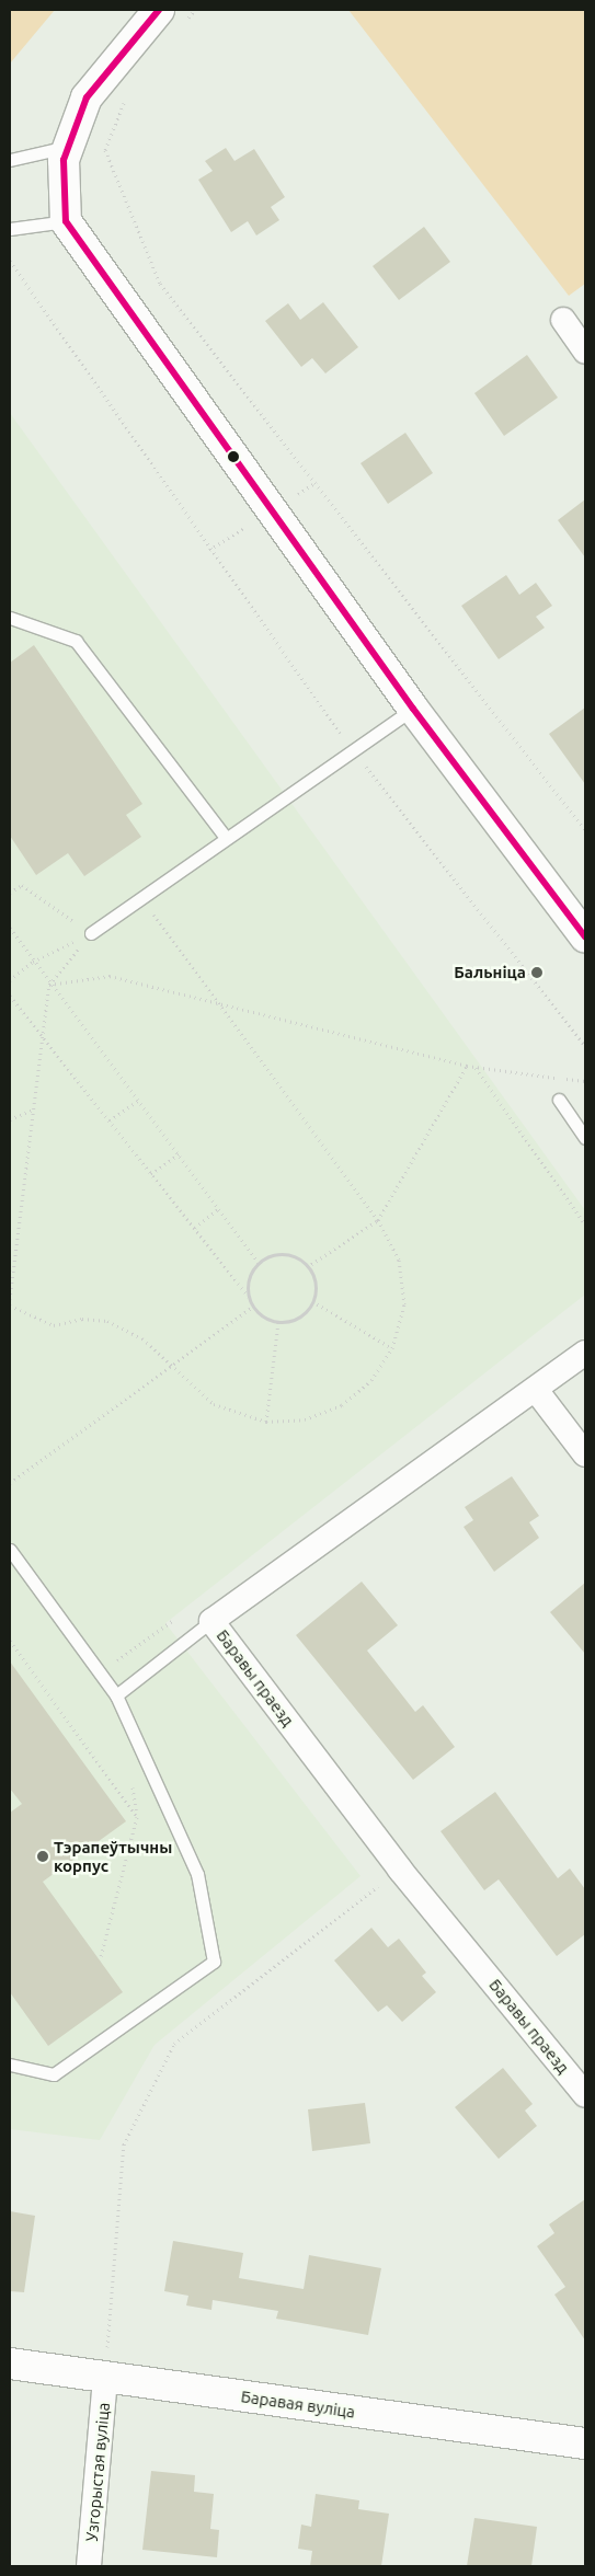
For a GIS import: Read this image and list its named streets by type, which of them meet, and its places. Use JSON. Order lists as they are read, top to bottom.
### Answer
{
  "streets": {
    "street": ["Баравы праезд", "Баравая вуліца", "Узгорыстая вуліца"]
  },
  "crossings": [
    ["Баравая вуліца", "Узгорыстая вуліца"]
  ],
  "places": ["Бальніца", "Тэрапеўтычны корпус"]
}
